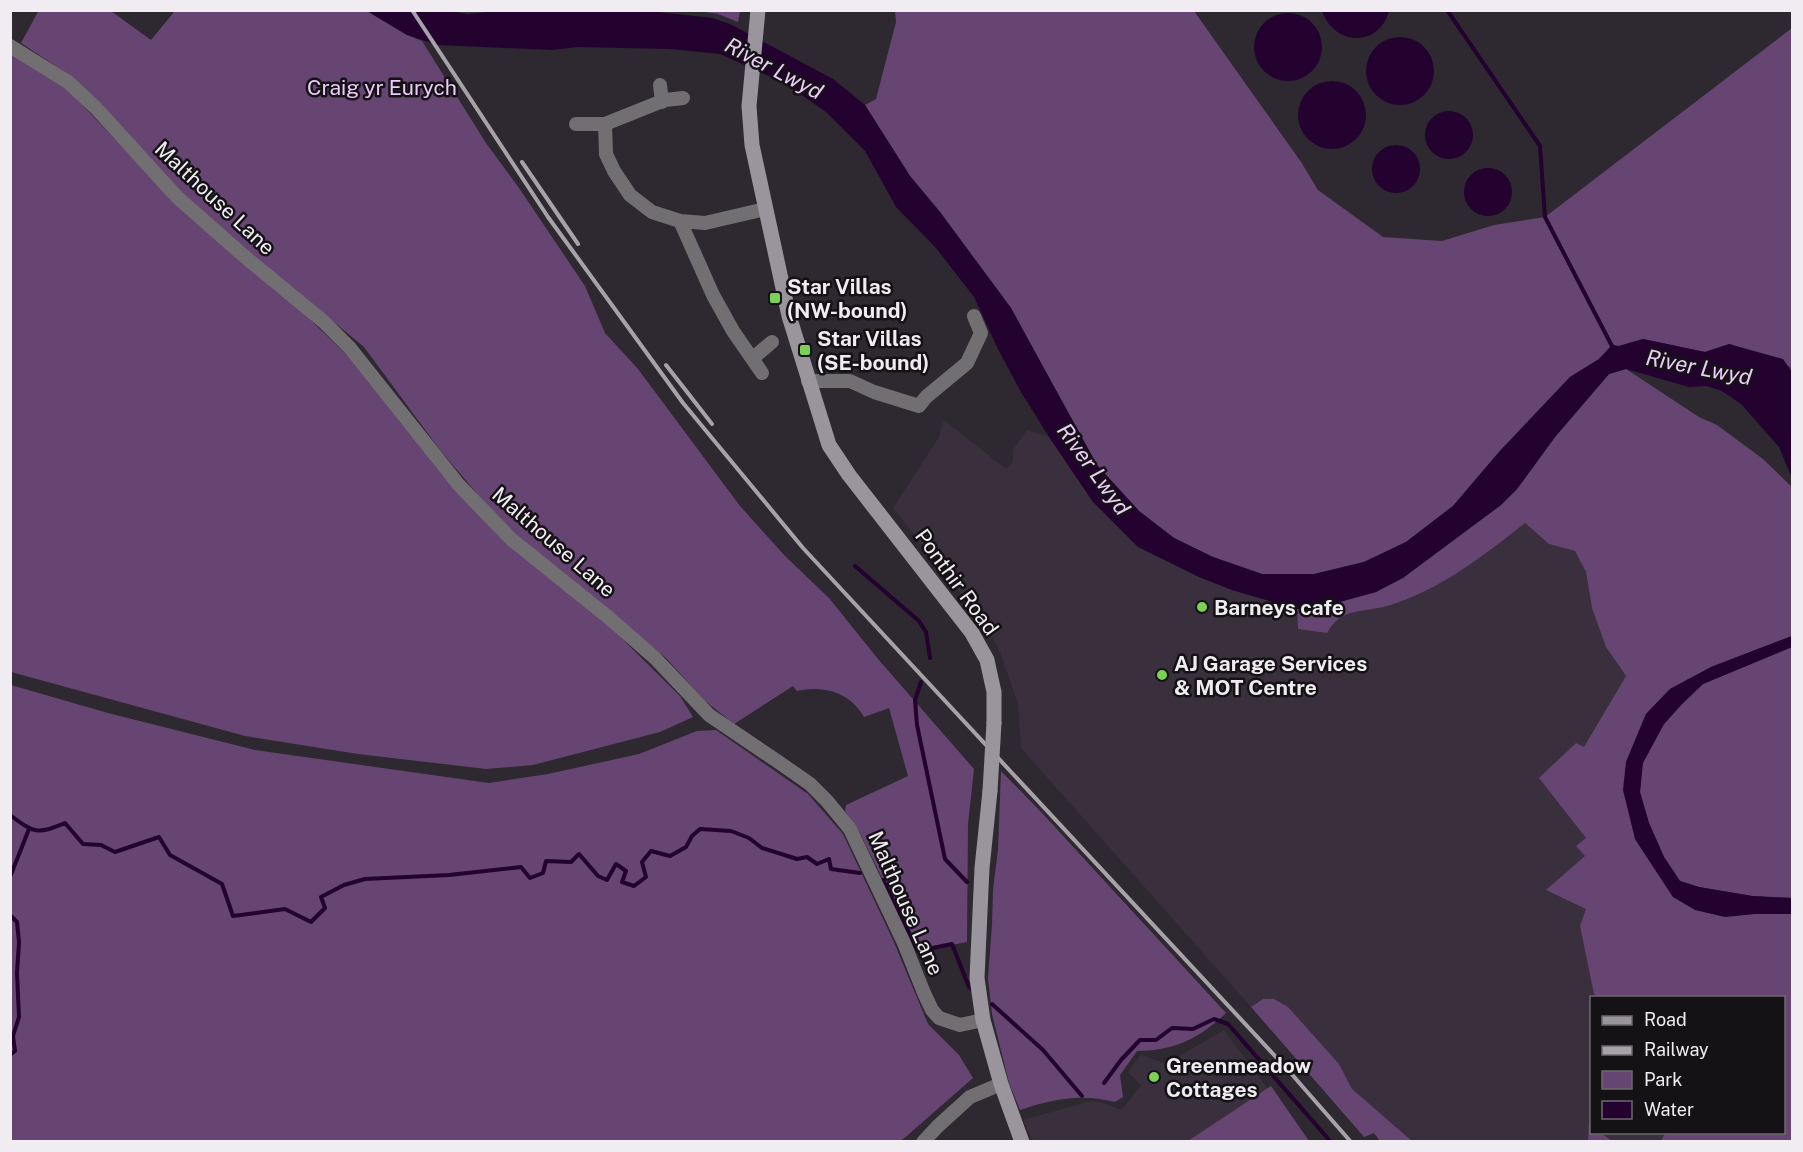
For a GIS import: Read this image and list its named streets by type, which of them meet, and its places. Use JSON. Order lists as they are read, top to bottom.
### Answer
{
  "streets": {
    "main road": ["Ponthir Road"],
    "street": ["Malthouse Lane"]
  },
  "crossings": [
    ["Malthouse Lane", "Ponthir Road"]
  ],
  "water": ["River Lwyd"],
  "parks": ["Craig yr Eurych"],
  "places": {
    "transit": ["Star Villas (NW-bound)", "Star Villas (SE-bound)"],
    "other": ["Barneys cafe", "AJ Garage Services & MOT Centre", "Greenmeadow Cottages"]
  },
  "legend": [
    "Road",
    "Railway",
    "Park",
    "Water"
  ]
}
